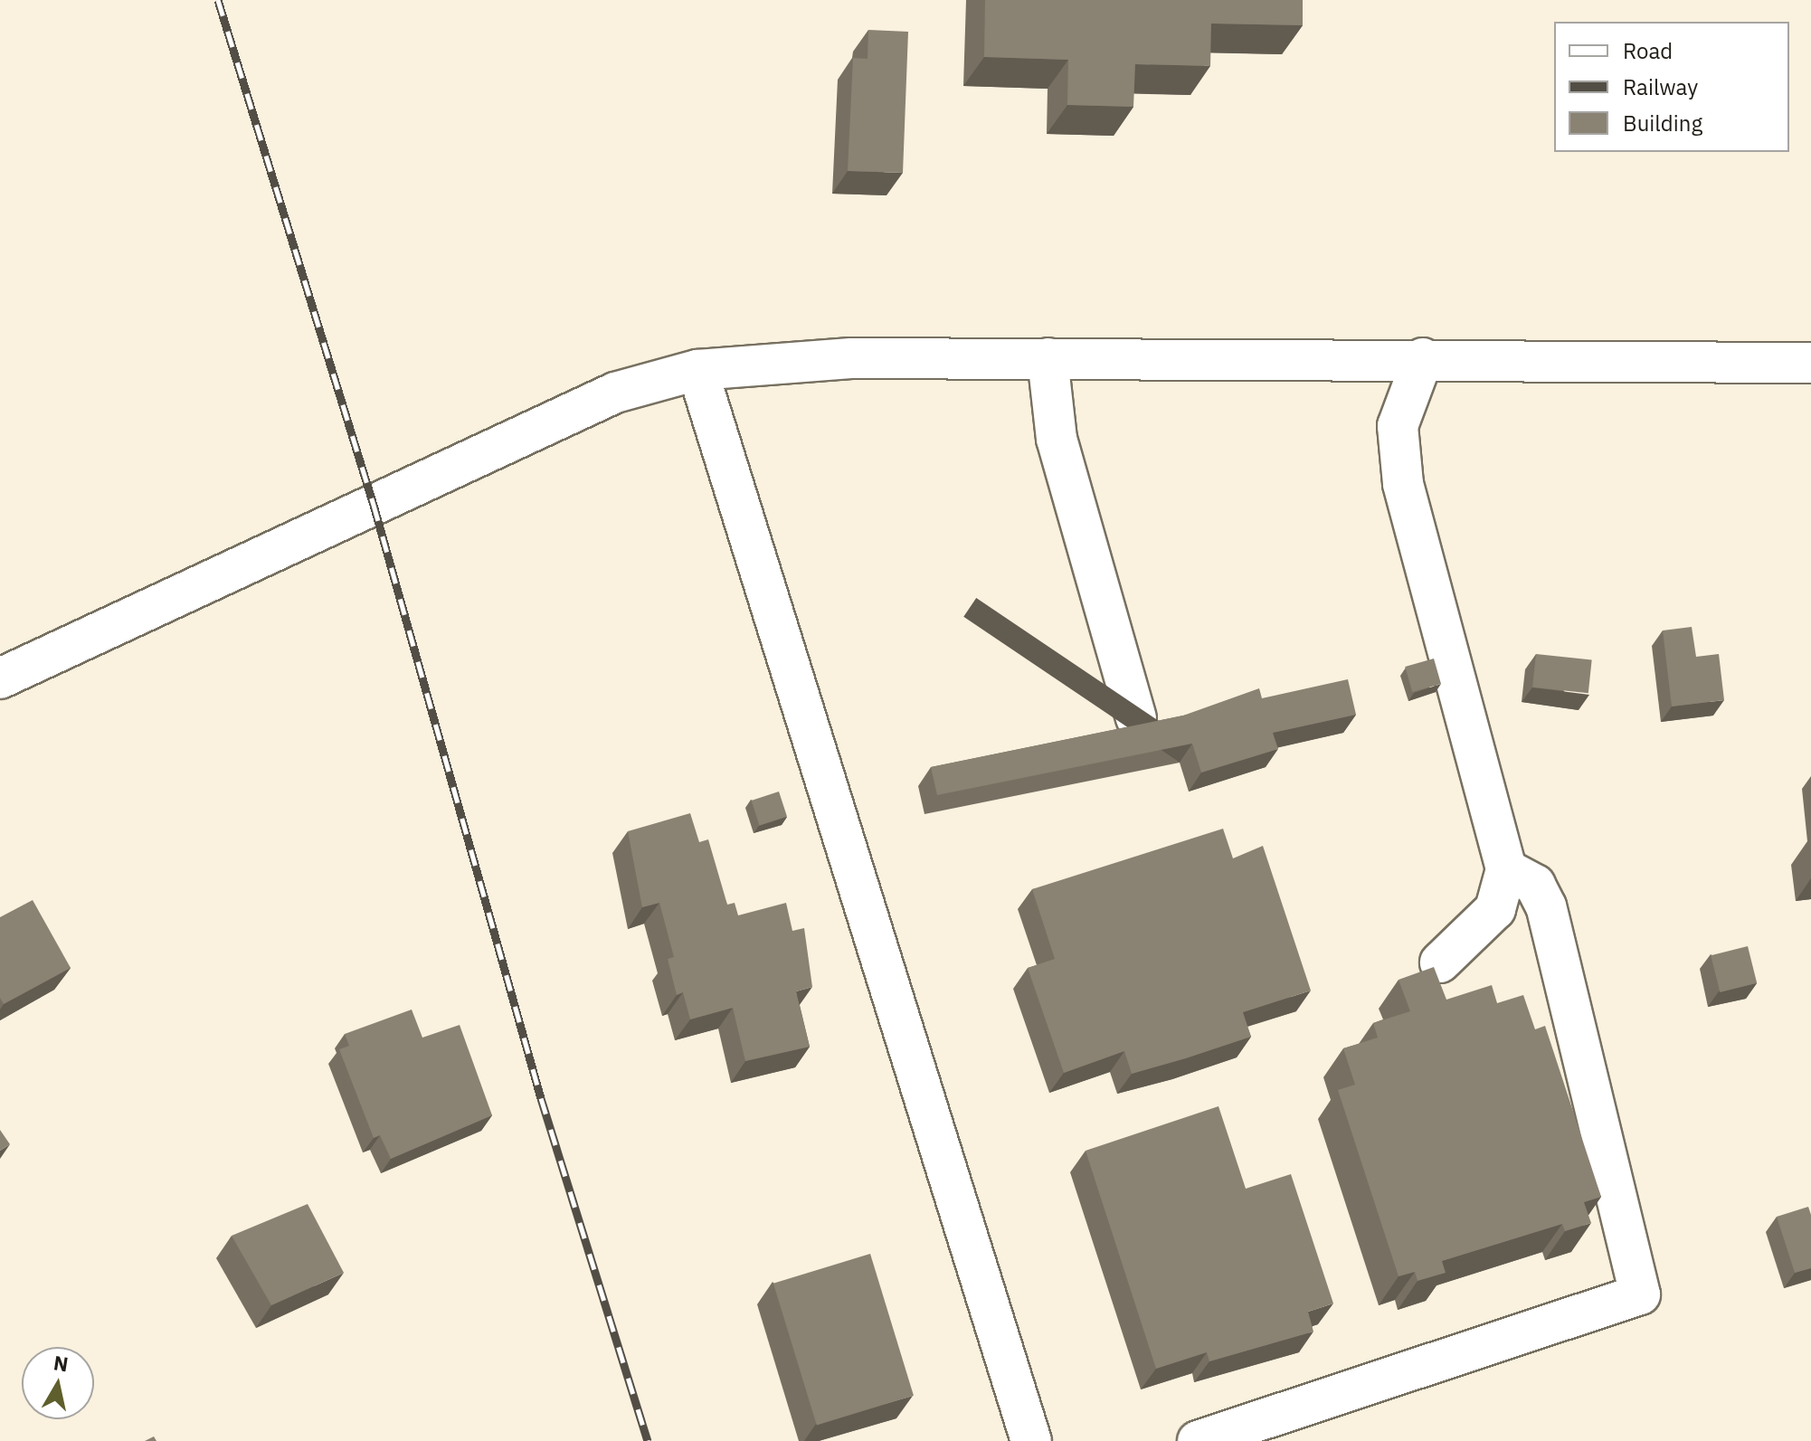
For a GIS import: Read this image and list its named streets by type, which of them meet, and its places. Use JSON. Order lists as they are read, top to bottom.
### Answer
{
  "legend": ["Road", "Railway", "Building"],
  "north": "top"
}
